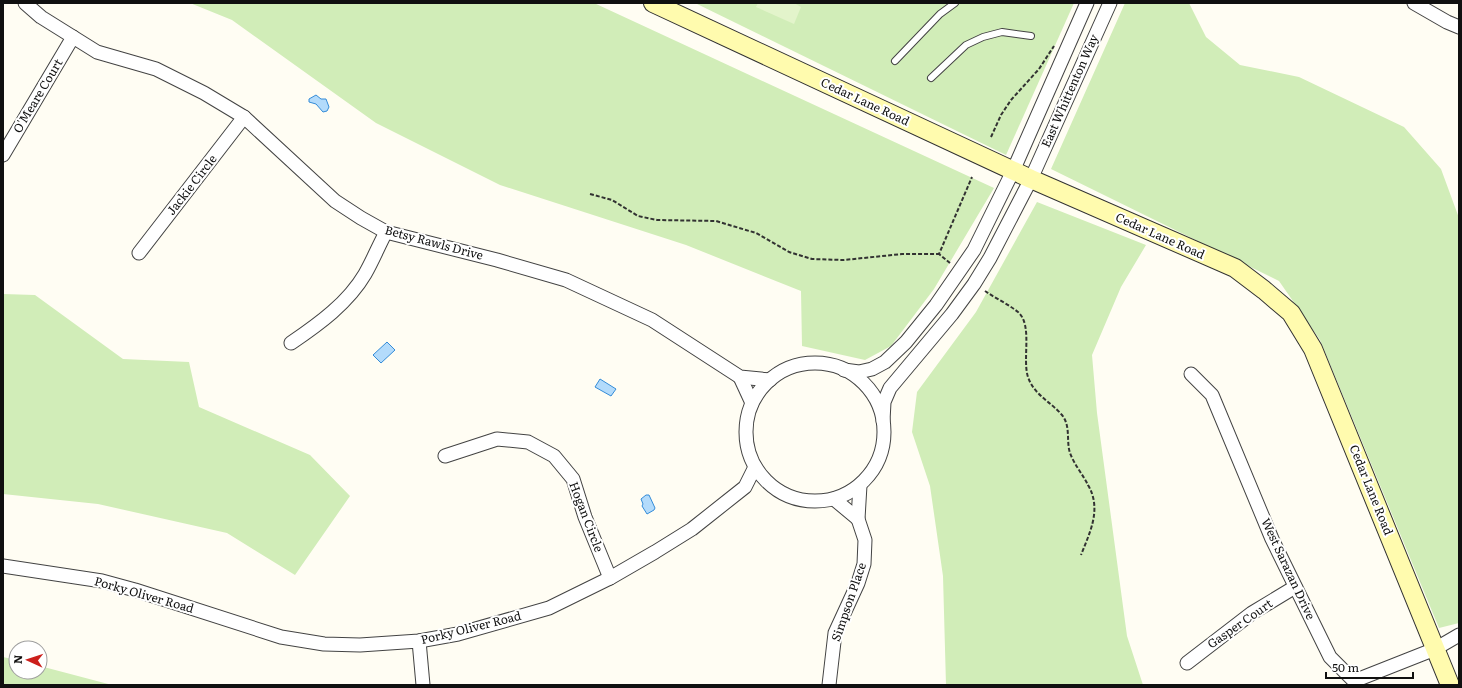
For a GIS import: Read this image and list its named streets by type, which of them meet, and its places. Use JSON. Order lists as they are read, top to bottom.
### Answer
{
  "streets": {
    "street": [
      "East Whittenton Way",
      "O'Meare Court",
      "Cedar Lane Road",
      "Jackie Circle",
      "Betsy Rawls Drive",
      "Hogan Circle",
      "West Sarazan Drive",
      "Porky Oliver Road",
      "Simpson Place",
      "Gasper Court"
    ]
  },
  "crossings": [
    ["East Whittenton Way", "Cedar Lane Road"],
    ["East Whittenton Way", "Betsy Rawls Drive"],
    ["East Whittenton Way", "Porky Oliver Road"],
    ["East Whittenton Way", "Simpson Place"],
    ["O'Meare Court", "Betsy Rawls Drive"],
    ["Cedar Lane Road", "West Sarazan Drive"],
    ["Jackie Circle", "Betsy Rawls Drive"],
    ["Betsy Rawls Drive", "Porky Oliver Road"],
    ["Betsy Rawls Drive", "Simpson Place"],
    ["Hogan Circle", "Porky Oliver Road"],
    ["West Sarazan Drive", "Gasper Court"],
    ["Porky Oliver Road", "Simpson Place"]
  ],
  "scale_bar": "50 m",
  "north": "left"
}
